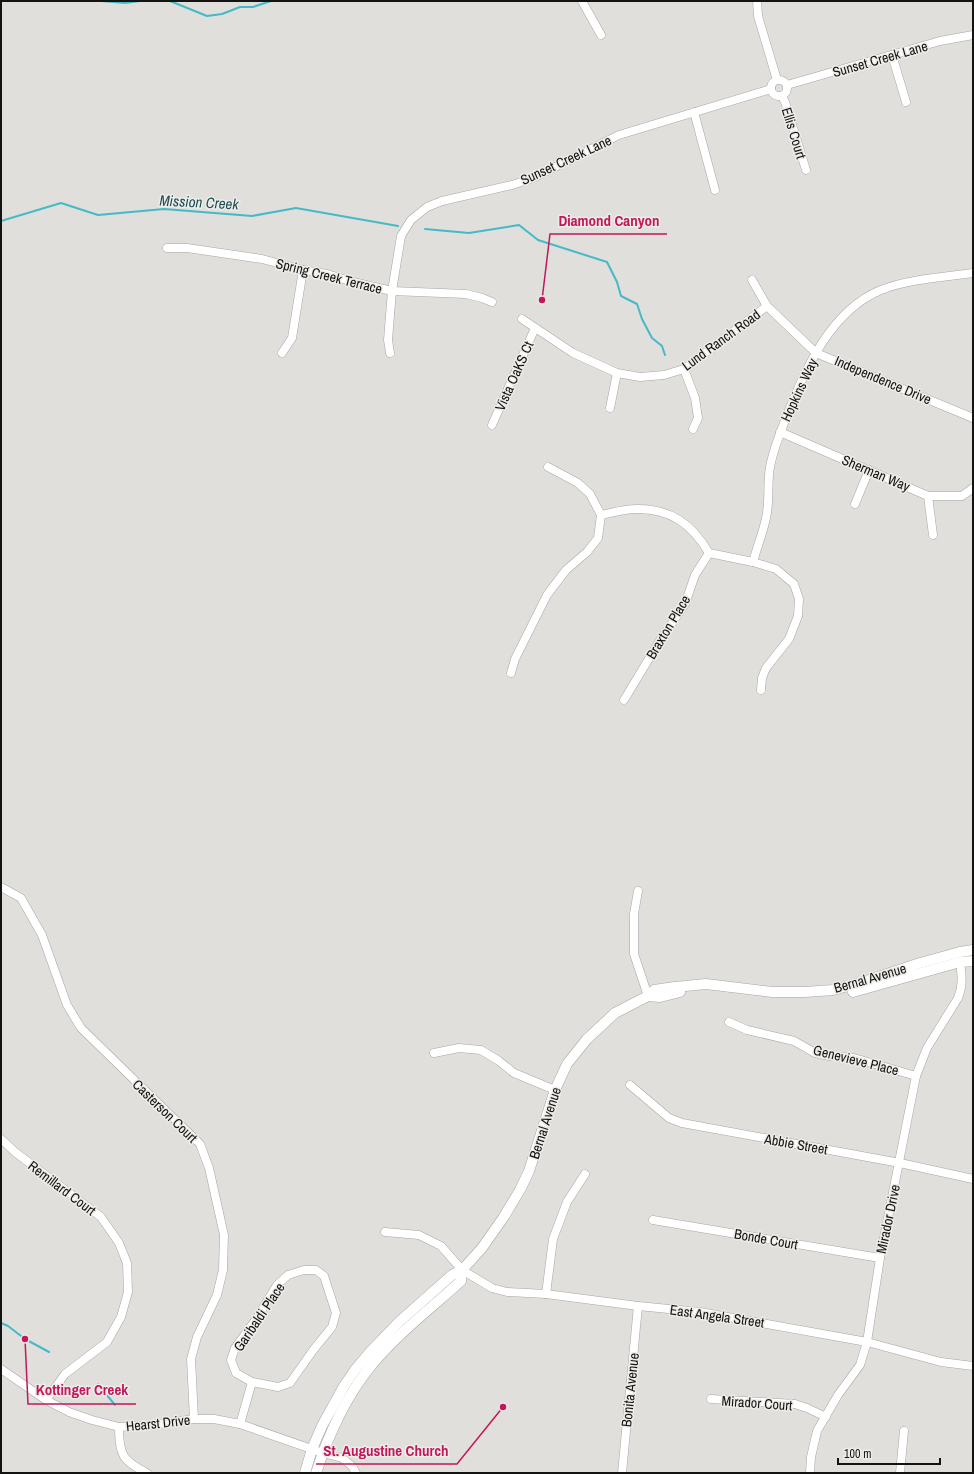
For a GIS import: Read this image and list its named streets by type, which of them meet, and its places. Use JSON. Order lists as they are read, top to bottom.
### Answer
{
  "streets": {
    "main road": ["Bernal Avenue"],
    "street": [
      "Sunset Creek Lane",
      "Ellis Court",
      "Spring Creek Terrace",
      "Lund Ranch Road",
      "Vista OaKS Ct",
      "Independence Drive",
      "Hopkins Way",
      "Sherman Way",
      "Braxton Place",
      "Genevieve Place",
      "Casterson Court",
      "Abbie Street",
      "Remillard Court",
      "Mirador Drive",
      "Bonde Court",
      "East Angela Street",
      "Garibaldi Place",
      "Bonita Avenue",
      "Mirador Court",
      "Hearst Drive"
    ]
  },
  "crossings": [
    ["Sunset Creek Lane", "Ellis Court"],
    ["Sunset Creek Lane", "Spring Creek Terrace"],
    ["Lund Ranch Road", "Vista OaKS Ct"],
    ["Lund Ranch Road", "Independence Drive"],
    ["Independence Drive", "Hopkins Way"],
    ["Hopkins Way", "Sherman Way"],
    ["Bernal Avenue", "Mirador Drive"],
    ["Bernal Avenue", "East Angela Street"],
    ["Bernal Avenue", "Hearst Drive"],
    ["Genevieve Place", "Mirador Drive"],
    ["Casterson Court", "Hearst Drive"],
    ["Abbie Street", "Mirador Drive"],
    ["Remillard Court", "Hearst Drive"],
    ["Mirador Drive", "Bonde Court"],
    ["Mirador Drive", "East Angela Street"],
    ["Mirador Drive", "Mirador Court"],
    ["East Angela Street", "Bonita Avenue"]
  ],
  "water": ["Mission Creek"],
  "places": ["Diamond Canyon", "Kottinger Creek", "St. Augustine Church"],
  "scale_bar": "100 m"
}
